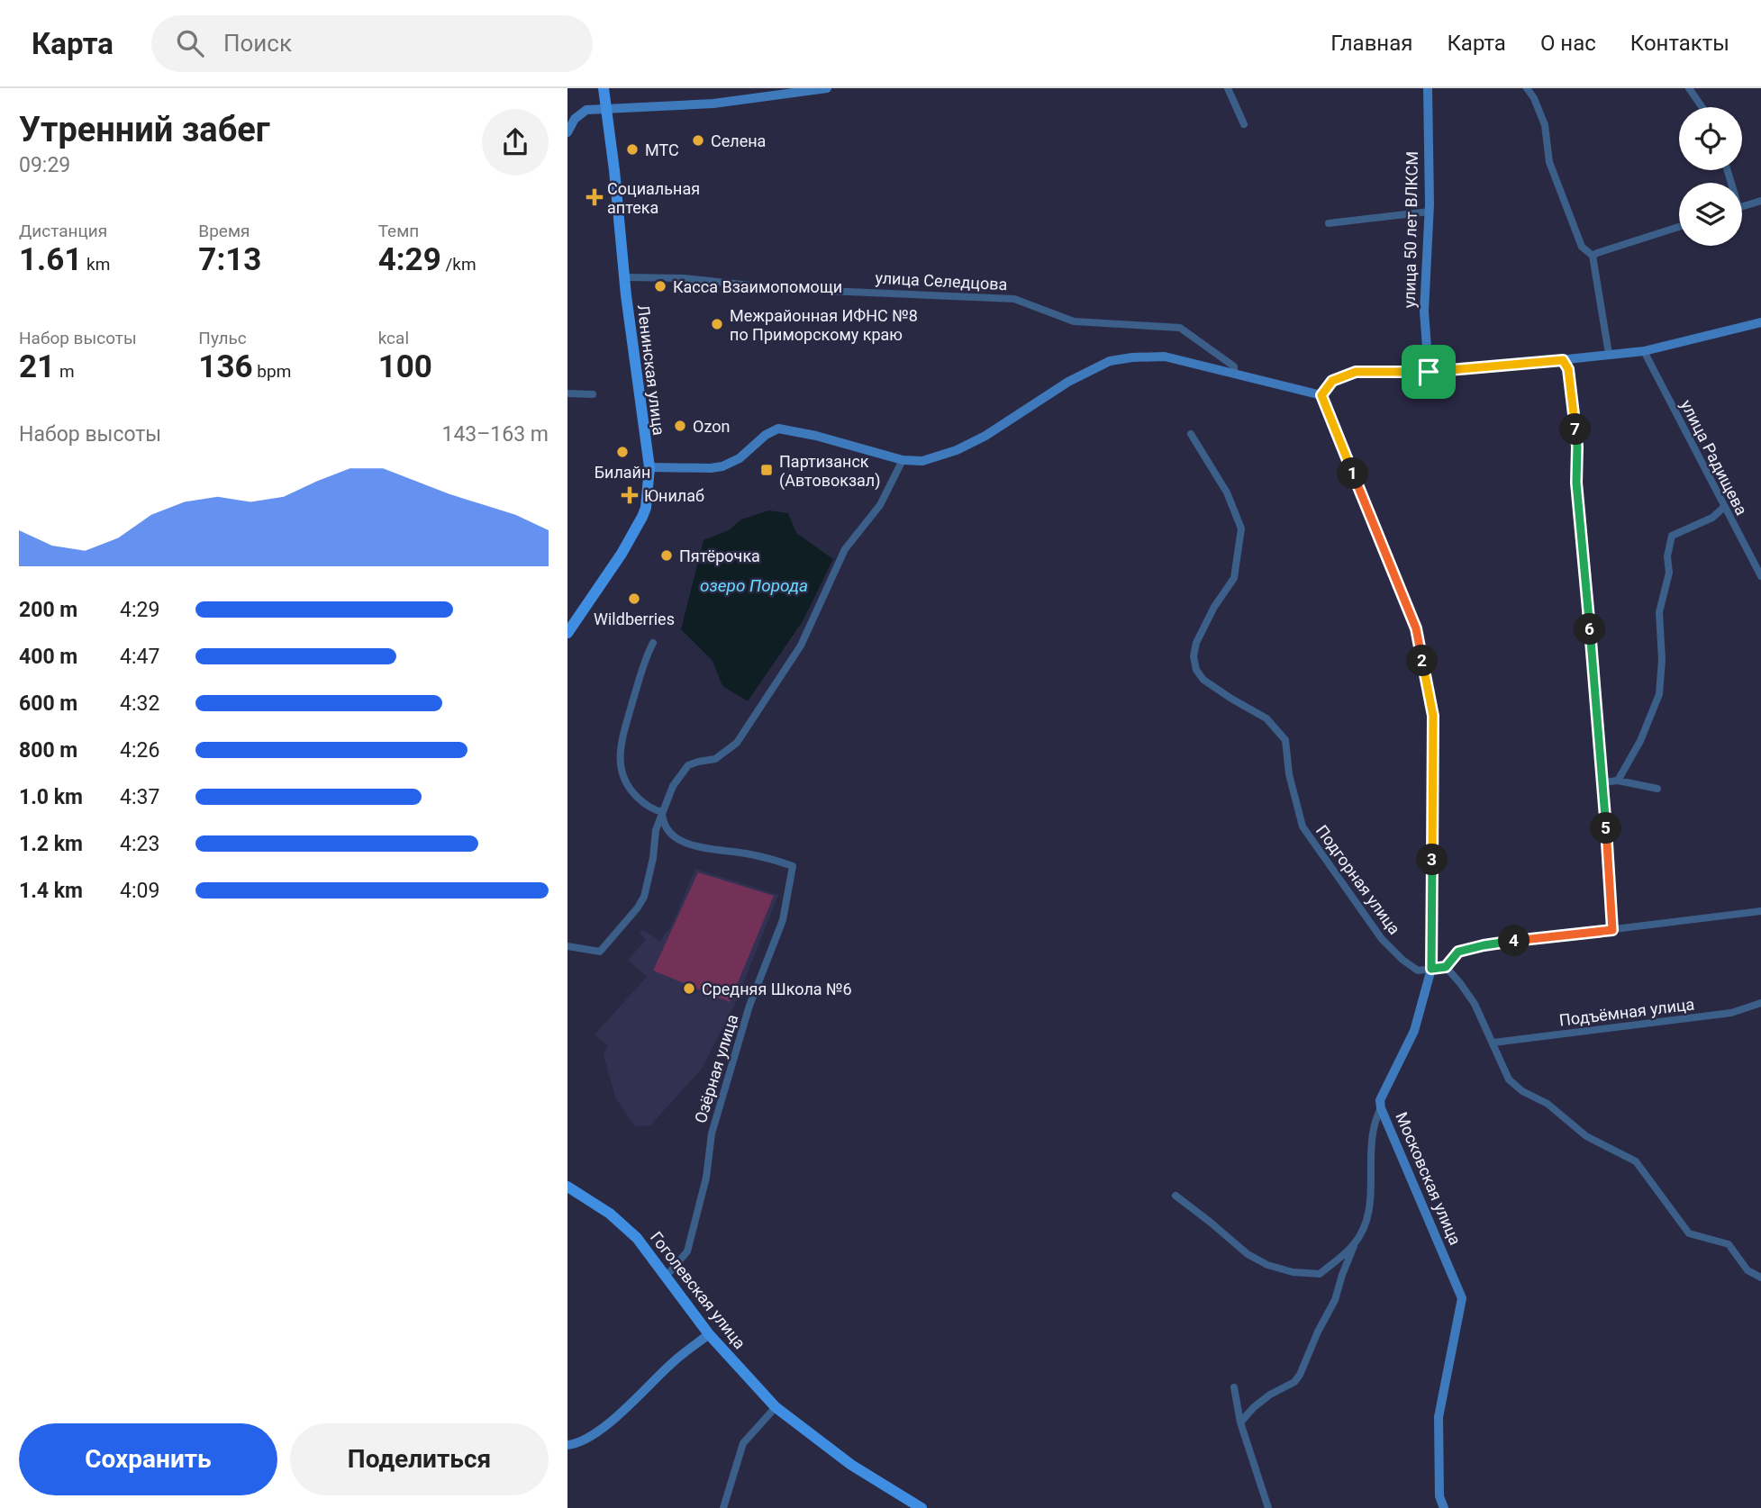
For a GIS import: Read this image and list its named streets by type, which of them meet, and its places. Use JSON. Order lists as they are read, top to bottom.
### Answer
{
  "streets": {
    "main road": ["Ленинская улица", "Гоголевская улица"],
    "street": [
      "улица 50 лет ВЛКСМ",
      "улица Селедцова",
      "улица Радищева",
      "Подгорная улица",
      "Подъёмная улица",
      "Озёрная улица",
      "Московская улица"
    ]
  },
  "crossings": [
    ["улица Селедцова", "Ленинская улица"],
    ["Подгорная улица", "Московская улица"],
    ["Озёрная улица", "Гоголевская улица"]
  ],
  "water": ["озеро Порода"],
  "places": {
    "other": [
      "Селена",
      "МТС",
      "Касса Взаимопомощи",
      "Межрайонная ИФНС №8 по Приморскому краю",
      "Ozon",
      "Билайн",
      "Пятёрочка",
      "Wildberries",
      "Средняя Школа №6"
    ],
    "health": ["Социальная аптека", "Юнилаб"],
    "transit": ["Партизанск (Автовокзал)"]
  },
  "page": {
    "header": "Карта",
    "search": "Поиск",
    "nav": [
      "Главная",
      "Карта",
      "О нас",
      "Контакты"
    ],
    "heading": ["Утренний забег", "09:29"],
    "stats": [
      ["Дистанция", "1.61 km"],
      ["Время", "7:13"],
      ["Темп", "4:29 /km"],
      ["Набор высоты", "21 m"],
      ["Пульс", "136 bpm"],
      ["kcal", "100"]
    ],
    "chart": ["Набор высоты", "143–163 m"],
    "pins": [
      "7",
      "1",
      "6",
      "2",
      "5",
      "3",
      "4"
    ],
    "list": [
      {
        "name": "200 m",
        "note": "4:29"
      },
      {
        "name": "400 m",
        "note": "4:47"
      },
      {
        "name": "600 m",
        "note": "4:32"
      },
      {
        "name": "800 m",
        "note": "4:26"
      },
      {
        "name": "1.0 km",
        "note": "4:37"
      },
      {
        "name": "1.2 km",
        "note": "4:23"
      },
      {
        "name": "1.4 km",
        "note": "4:09"
      }
    ],
    "buttons": ["Сохранить", "Поделиться"]
  }
}
